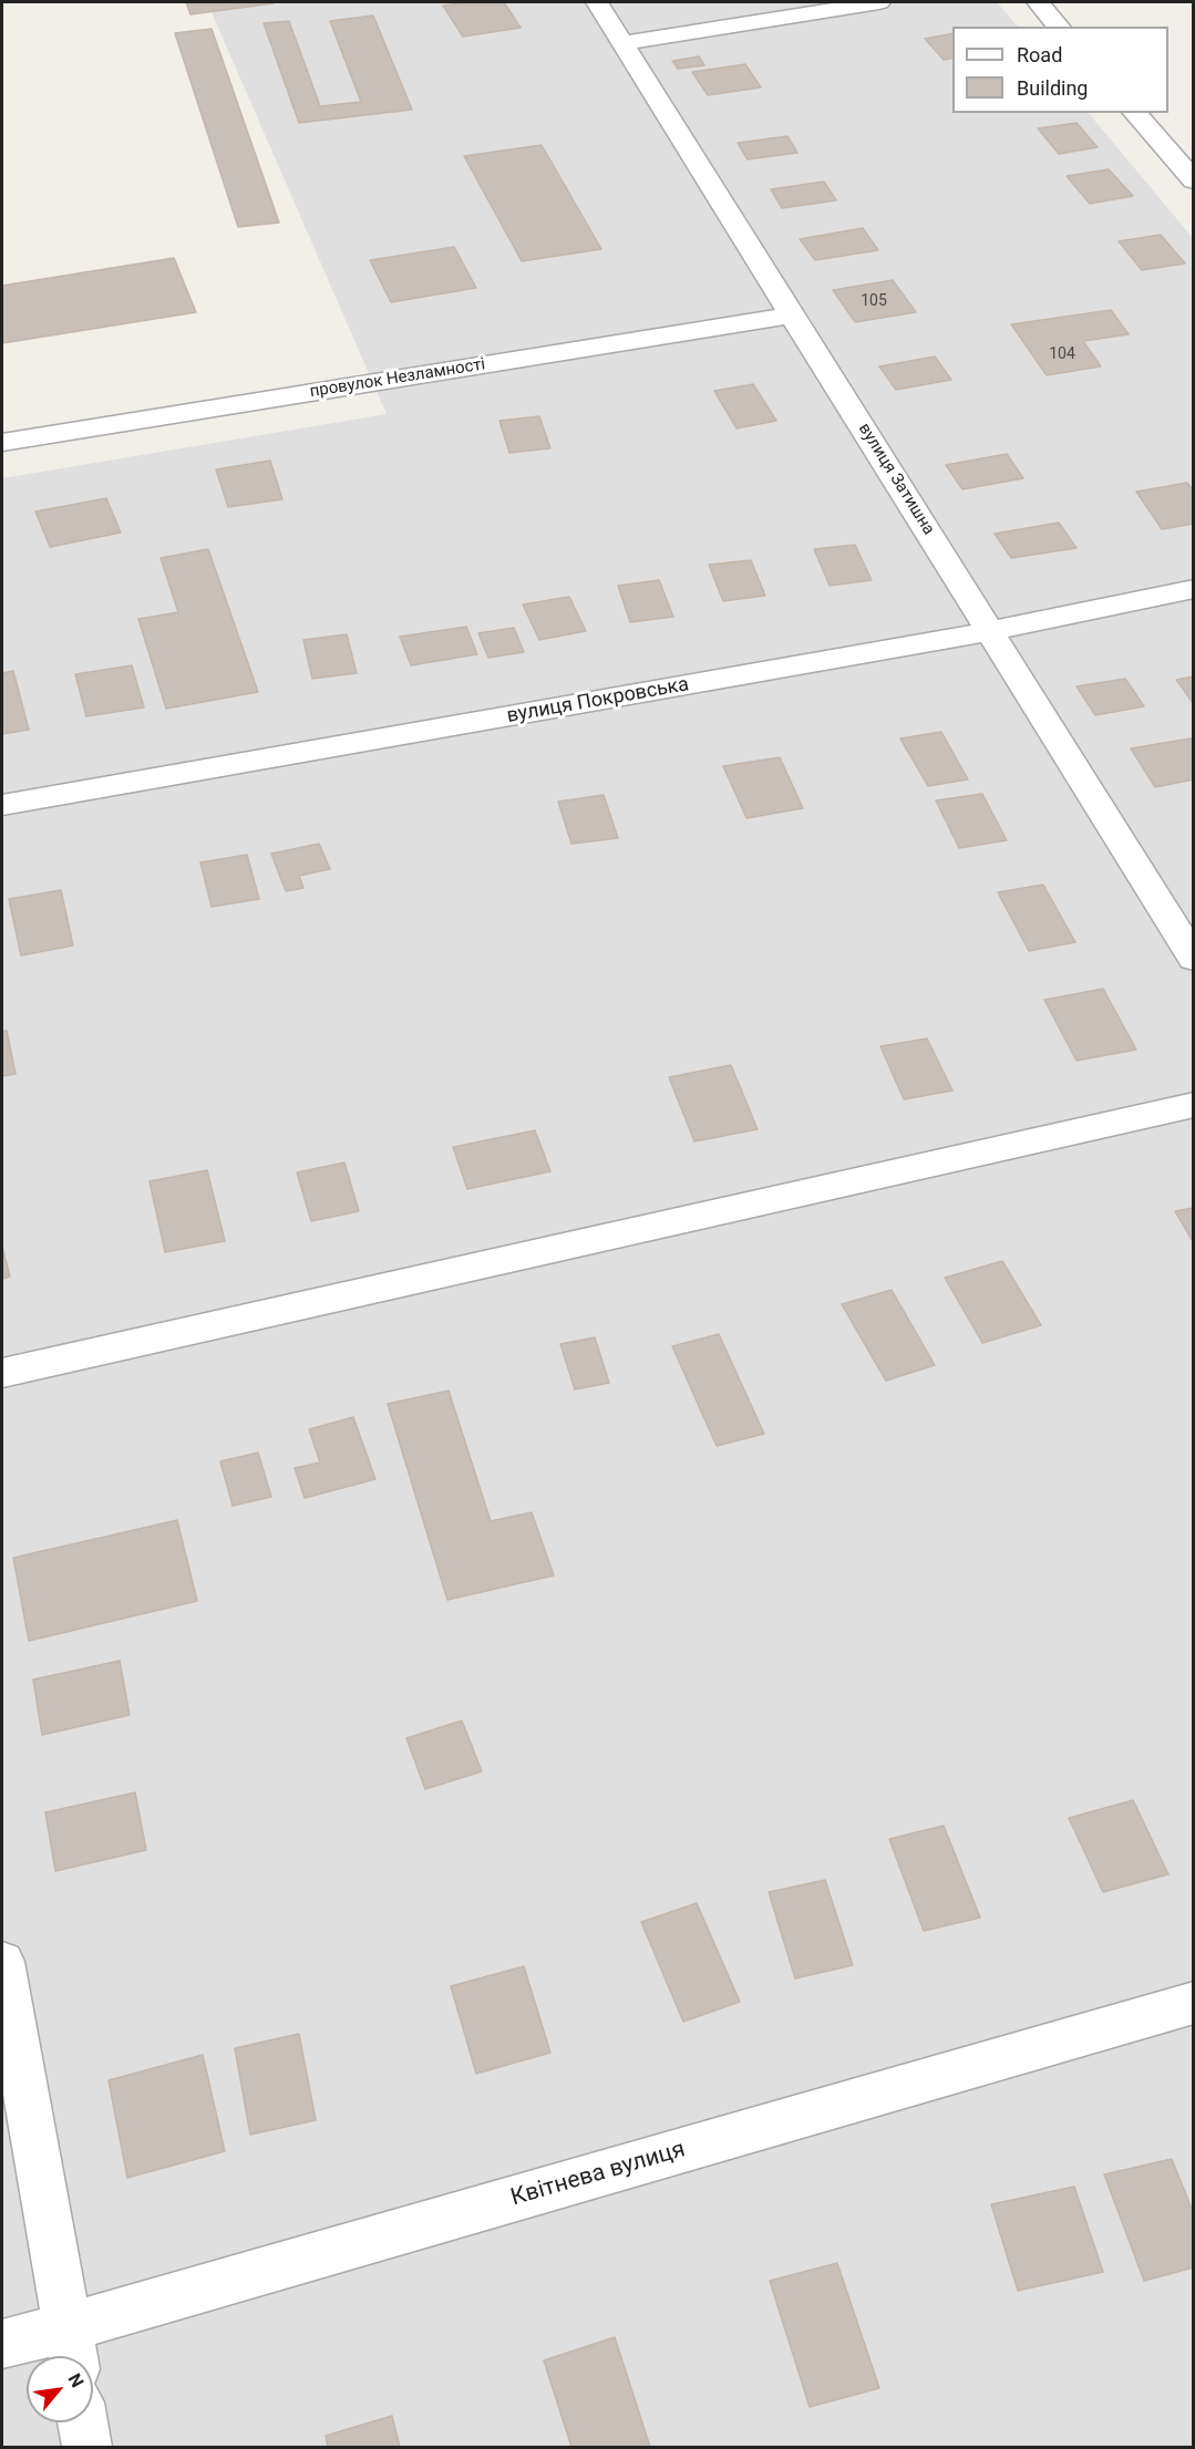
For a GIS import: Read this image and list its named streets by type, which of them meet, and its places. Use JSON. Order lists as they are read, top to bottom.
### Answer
{
  "streets": {
    "street": [
      "провулок Незламності",
      "вулиця Затишна",
      "вулиця Покровська",
      "Квітнева вулиця"
    ]
  },
  "crossings": [
    ["провулок Незламності", "вулиця Затишна"],
    ["вулиця Затишна", "вулиця Покровська"]
  ],
  "house_numbers": ["105", "104"],
  "legend": ["Road", "Building"],
  "north": "top right"
}
